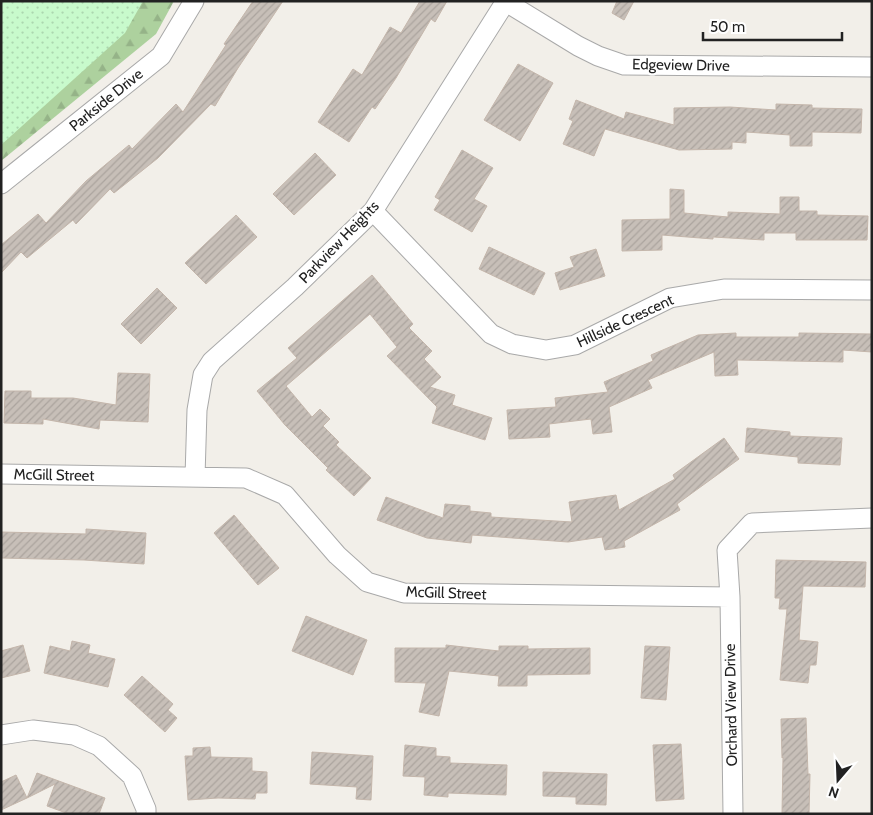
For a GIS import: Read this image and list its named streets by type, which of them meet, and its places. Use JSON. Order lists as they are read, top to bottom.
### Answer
{
  "streets": {
    "street": [
      "Edgeview Drive",
      "Parkside Drive",
      "Parkview Heights",
      "Hillside Crescent",
      "McGill Street",
      "Orchard View Drive"
    ]
  },
  "crossings": [
    ["Edgeview Drive", "Parkview Heights"],
    ["Parkview Heights", "Hillside Crescent"],
    ["Parkview Heights", "McGill Street"],
    ["McGill Street", "Orchard View Drive"]
  ],
  "scale_bar": "50 m",
  "north": "bottom"
}
